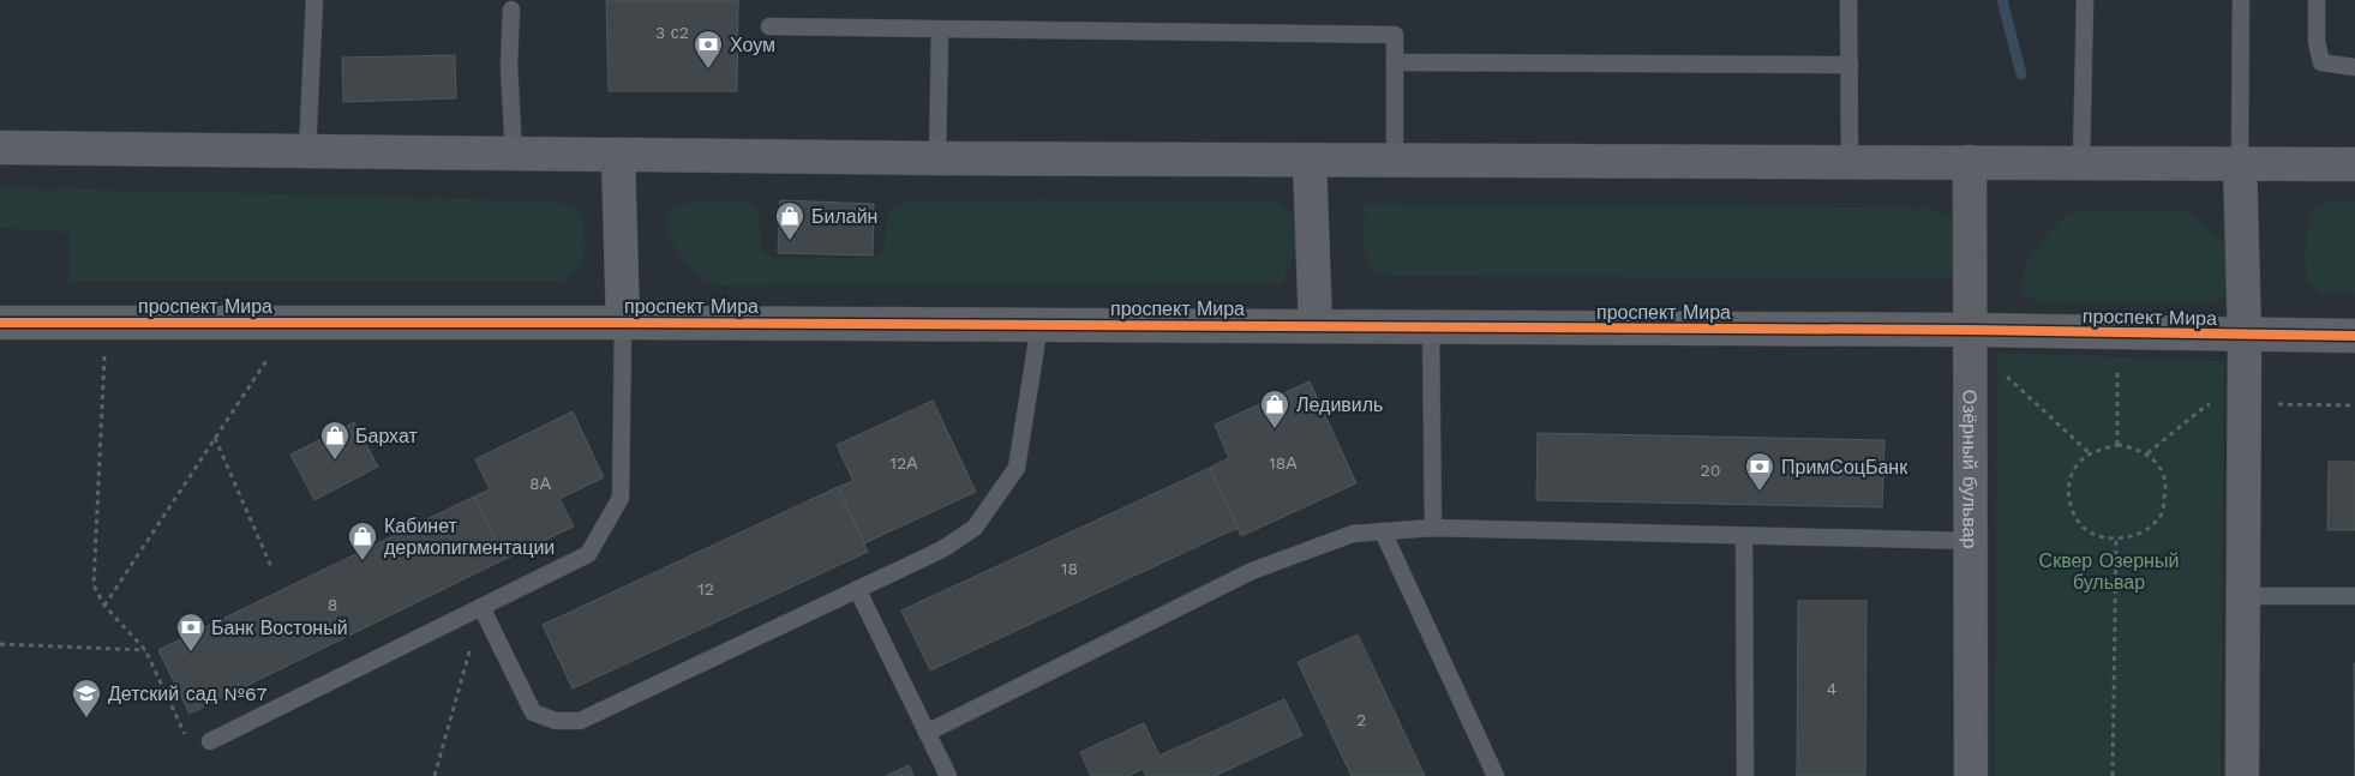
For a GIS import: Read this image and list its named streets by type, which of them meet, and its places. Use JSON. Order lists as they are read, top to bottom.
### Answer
{
  "streets": {
    "street": ["проспект Мира", "Озёрный бульвар"]
  },
  "crossings": [
    ["проспект Мира", "Озёрный бульвар"]
  ],
  "parks": ["Сквер Озерный бульвар"],
  "places": {
    "bank": ["Хоум", "ПримСоцБанк", "Банк Востоный"],
    "shop": [
      "Билайн",
      "Ледивиль",
      "Бархат",
      "Кабинет дермопигментации"
    ],
    "school or university": ["Детский сад №67"]
  },
  "house_numbers": [
    "3 с2",
    "12А",
    "18А",
    "20",
    "8А",
    "18",
    "12",
    "8",
    "4",
    "2"
  ]
}
